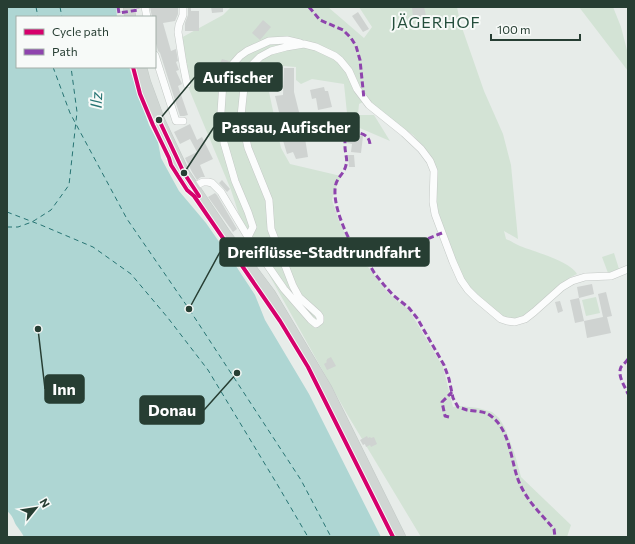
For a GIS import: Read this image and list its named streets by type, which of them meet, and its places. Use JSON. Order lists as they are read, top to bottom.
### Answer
{
  "districts": ["JÄGERHOF"],
  "water": ["Ilz"],
  "places": [
    "Aufischer",
    "Passau, Aufischer",
    "Dreiflüsse-Stadtrundfahrt",
    "Inn",
    "Donau"
  ],
  "legend": ["Cycle path", "Path"],
  "scale_bar": "100 m",
  "north": "top right"
}
